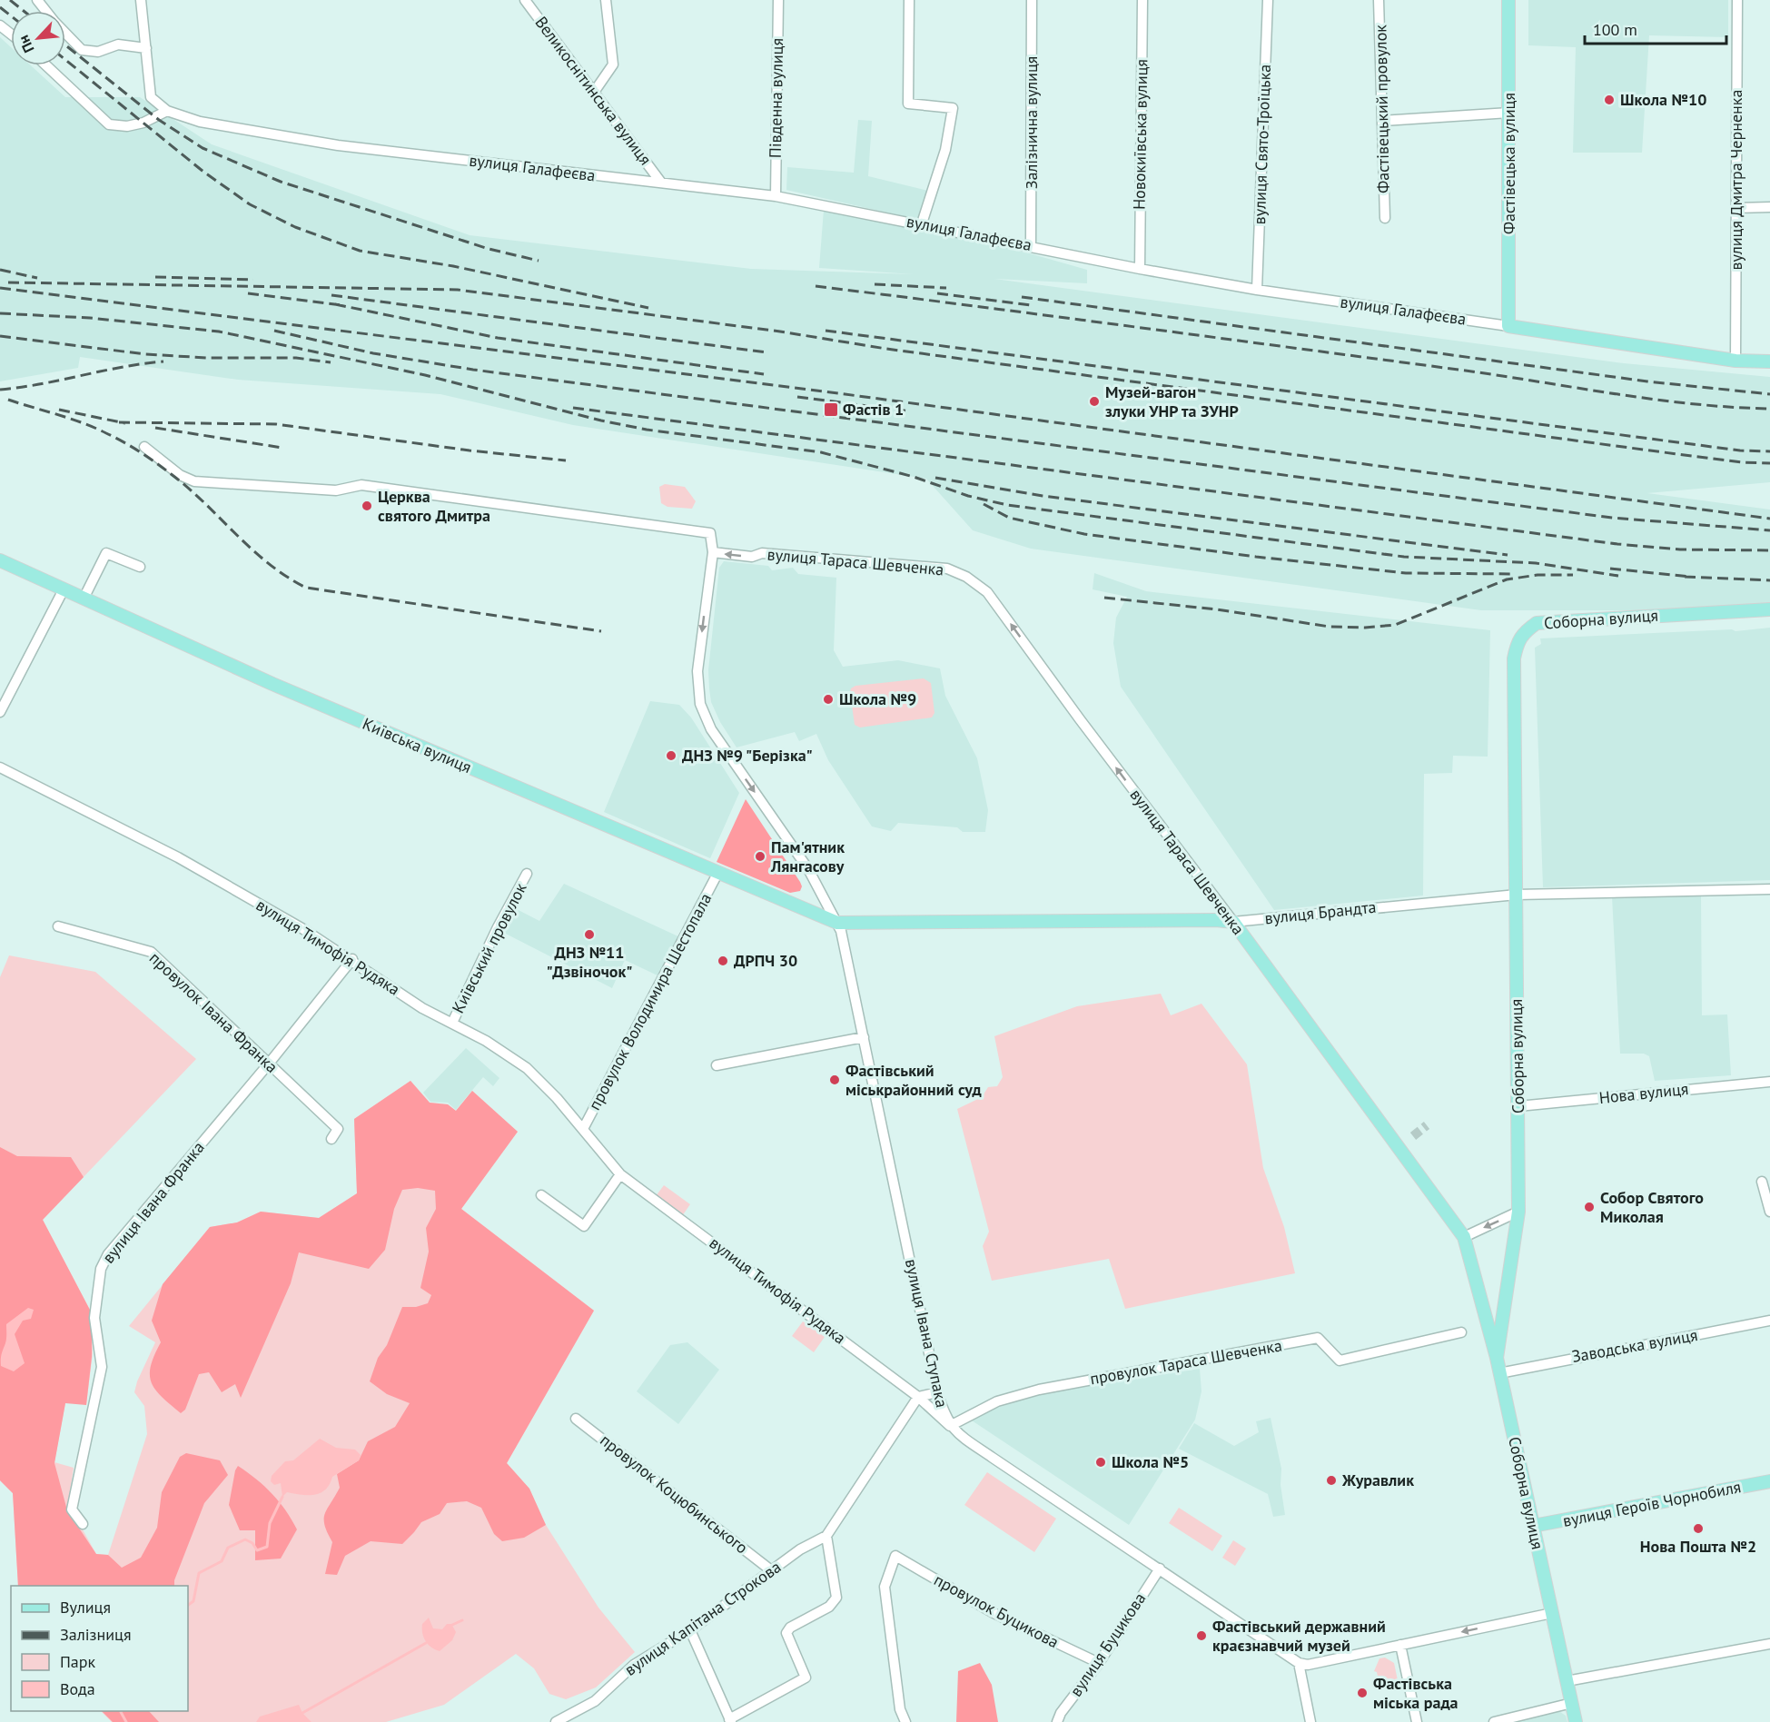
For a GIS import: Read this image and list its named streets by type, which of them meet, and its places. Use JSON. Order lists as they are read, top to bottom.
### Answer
{
  "streets": {
    "main road": [
      "Фастівецька вулиця",
      "вулиця Галафеєва",
      "вулиця Тараса Шевченка",
      "Соборна вулиця",
      "Київська вулиця",
      "вулиця Брандта",
      "вулиця Героїв Чорнобиля"
    ],
    "street": [
      "Великоснітинська вулиця",
      "Південна вулиця",
      "Фастівецький провулок",
      "Залізнична вулиця",
      "Новокиївська вулиця",
      "вулиця Свято-Троїцька",
      "вулиця Дмитра Черненка",
      "вулиця Тимофія Рудяка",
      "Київський провулок",
      "провулок Володимира Шестопала",
      "провулок Івана Франка",
      "Нова вулиця",
      "вулиця Івана Франка",
      "вулиця Івана Ступака",
      "Заводська вулиця",
      "провулок Тараса Шевченка",
      "провулок Коцюбинського",
      "провулок Буцикова",
      "вулиця Капітана Строкова",
      "вулиця Буцикова"
    ]
  },
  "crossings": [
    ["Великоснітинська вулиця", "вулиця Галафеєва"],
    ["Південна вулиця", "вулиця Галафеєва"],
    ["Залізнична вулиця", "вулиця Галафеєва"],
    ["Новокиївська вулиця", "вулиця Галафеєва"],
    ["вулиця Свято-Троїцька", "вулиця Галафеєва"],
    ["Фастівецька вулиця", "вулиця Галафеєва"],
    ["вулиця Галафеєва", "вулиця Дмитра Черненка"],
    ["вулиця Тараса Шевченка", "вулиця Брандта"],
    ["вулиця Тараса Шевченка", "вулиця Івана Ступака"],
    ["Соборна вулиця", "вулиця Брандта"],
    ["Соборна вулиця", "Нова вулиця"],
    ["Соборна вулиця", "Заводська вулиця"],
    ["Соборна вулиця", "вулиця Героїв Чорнобиля"],
    ["Київська вулиця", "вулиця Брандта"],
    ["Київська вулиця", "провулок Володимира Шестопала"],
    ["Київська вулиця", "вулиця Івана Ступака"],
    ["вулиця Брандта", "вулиця Івана Ступака"],
    ["вулиця Тимофія Рудяка", "Київський провулок"],
    ["вулиця Тимофія Рудяка", "провулок Володимира Шестопала"],
    ["вулиця Тимофія Рудяка", "вулиця Івана Франка"],
    ["вулиця Тимофія Рудяка", "вулиця Капітана Строкова"],
    ["провулок Івана Франка", "вулиця Івана Франка"],
    ["вулиця Івана Ступака", "провулок Тараса Шевченка"],
    ["вулиця Івана Ступака", "вулиця Буцикова"],
    ["провулок Коцюбинського", "вулиця Капітана Строкова"],
    ["провулок Буцикова", "вулиця Буцикова"]
  ],
  "one_way": ["вулиця Тараса Шевченка"],
  "places": {
    "other": [
      "Школа №10",
      "Музей-вагон злуки УНР та ЗУНР",
      "Церква святого Дмитра",
      "Школа №9",
      "ДНЗ №9 \"Берізка\"",
      "Пам'ятник Лянгасову",
      "ДНЗ №11 \"Дзвіночок\"",
      "ДРПЧ 30",
      "Фастівський міськрайонний суд",
      "Собор Святого Миколая",
      "Школа №5",
      "Журавлик",
      "Нова Пошта №2",
      "Фастівський державний краєзнавчий музей",
      "Фастівська міська рада"
    ],
    "transit": ["Фастів 1"]
  },
  "legend": [
    "Вулиця",
    "Залізниця",
    "Парк",
    "Вода"
  ],
  "scale_bar": "100 m",
  "north": "bottom left"
}
